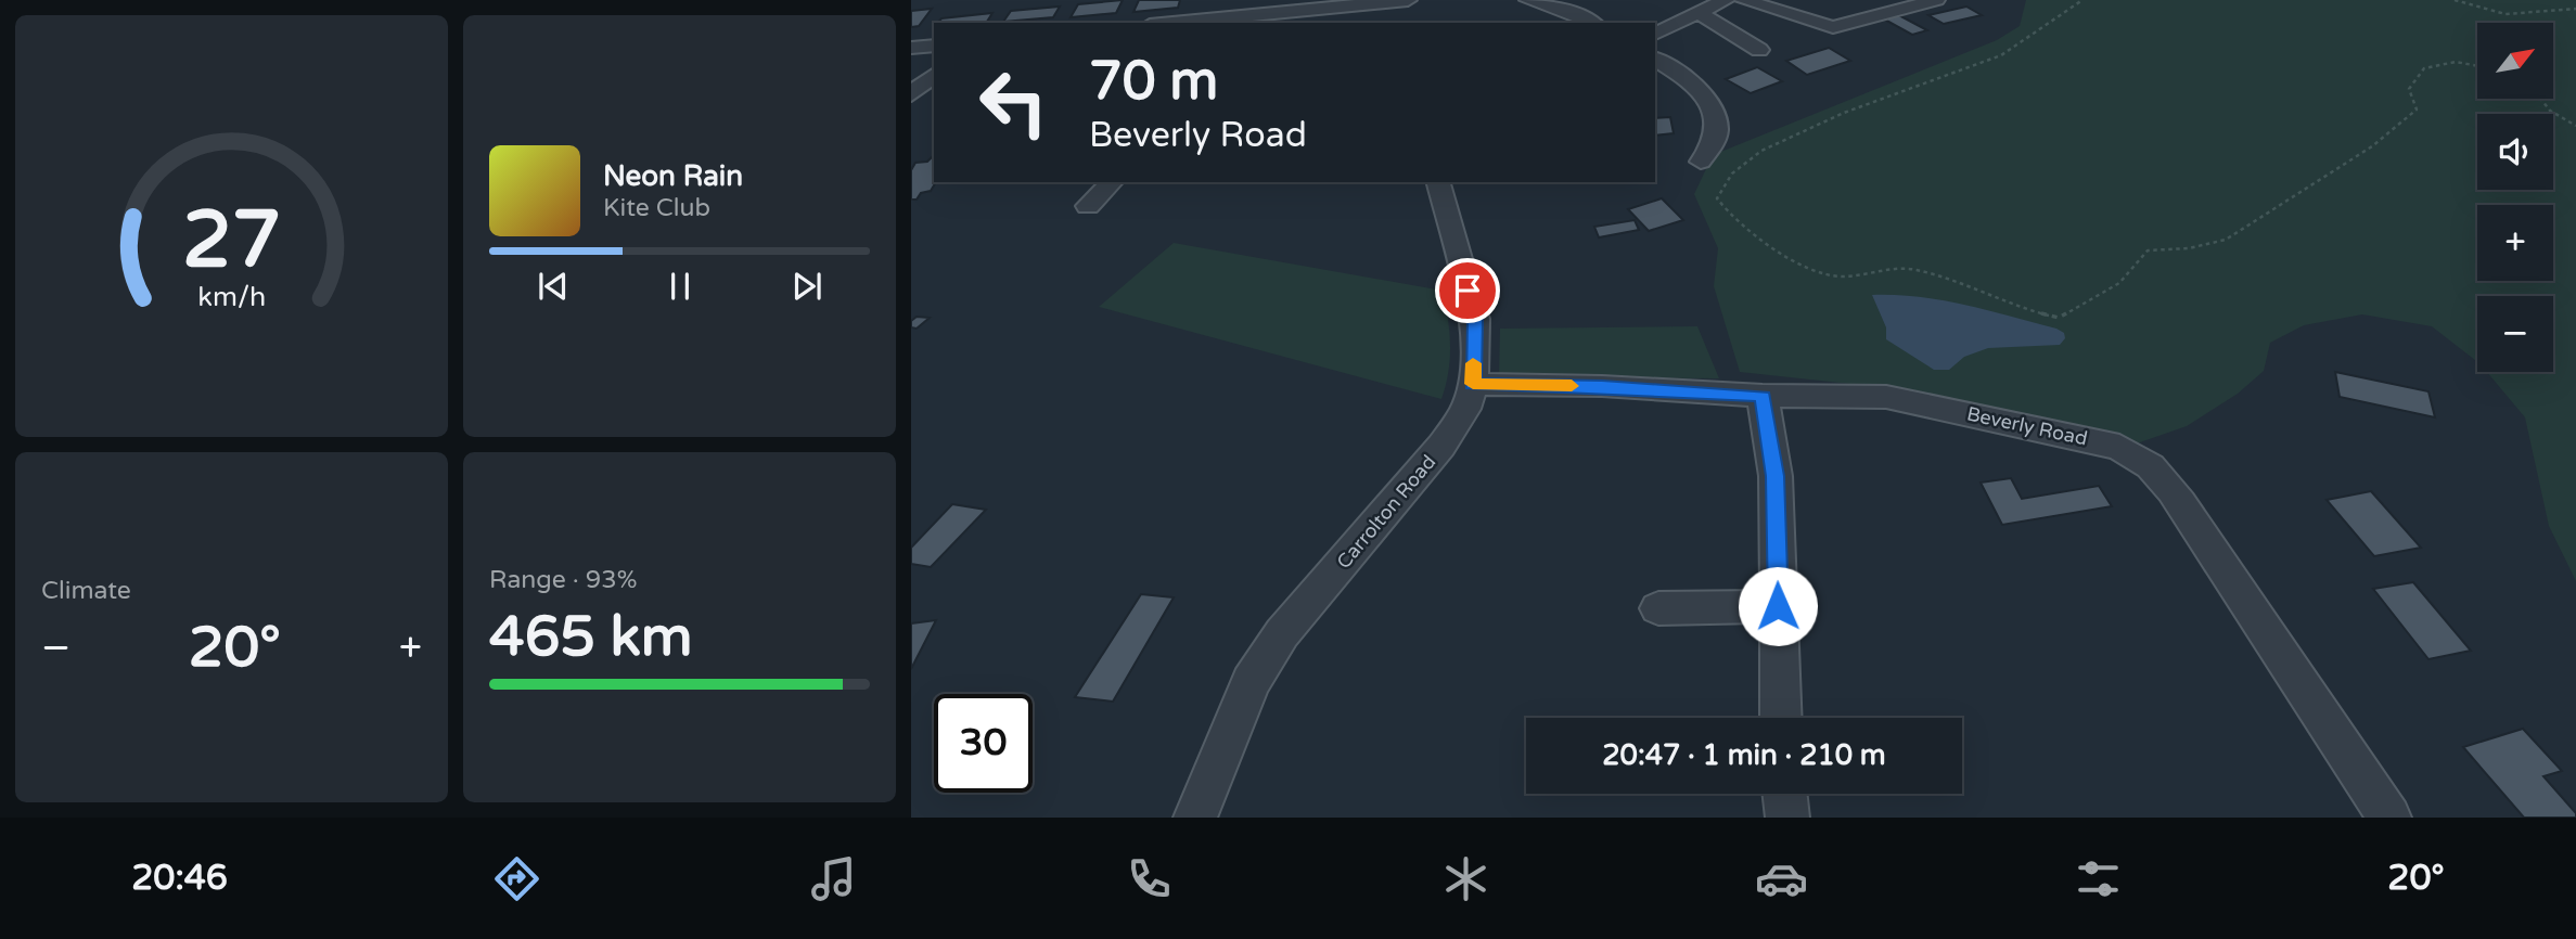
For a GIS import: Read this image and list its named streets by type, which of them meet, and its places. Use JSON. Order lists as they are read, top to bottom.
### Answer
{
  "streets": {
    "street": ["Beverly Road", "Carrolton Road"]
  },
  "crossings": [
    ["Beverly Road", "Carrolton Road"]
  ],
  "north": "top right",
  "page": {
    "map_buttons": ["+", "−"],
    "turn": ["70 m", "Beverly Road"],
    "song": ["Neon Rain", "Kite Club"],
    "tile": [
      "Climate",
      ["Range · 93%", "465 km"]
    ],
    "heat": ["−", "20°", "+"],
    "limit": "30",
    "trip": "20:47 · 1 min · 210 m",
    "tabs": ["20:46", "20°"],
    "gauge": ["27", "km/h"]
  }
}
